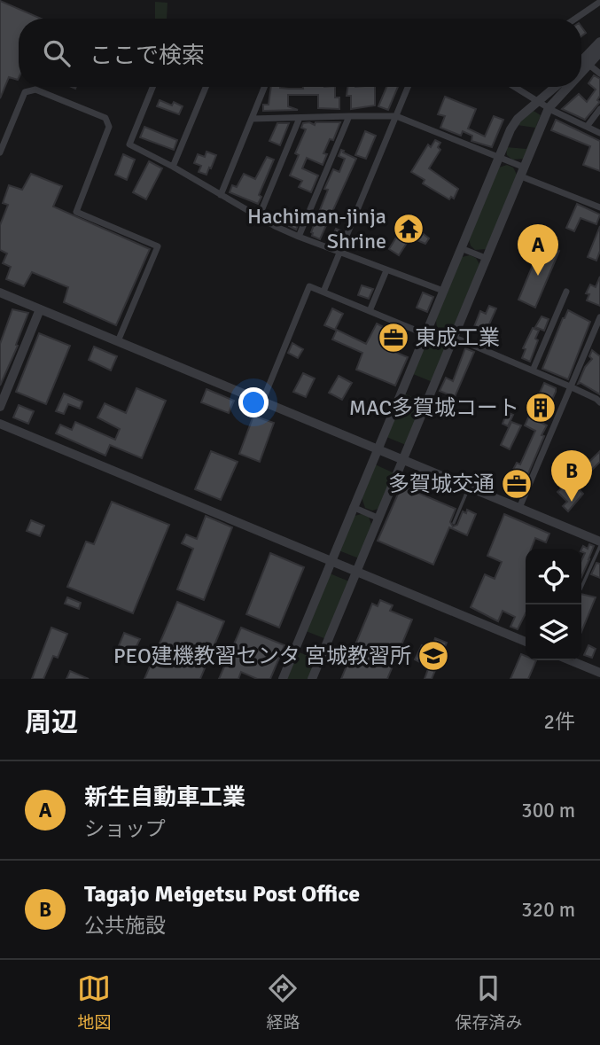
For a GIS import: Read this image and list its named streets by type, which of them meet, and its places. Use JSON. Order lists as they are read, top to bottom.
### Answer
{
  "places": {
    "temple": ["Hachiman-jinja Shrine"],
    "office": ["東成工業", "多賀城交通"],
    "building": ["MAC多賀城コート"],
    "school or university": ["PEO建機教習センタ 宮城教習所"]
  },
  "page": {
    "search": "ここで検索",
    "pins": ["A", "B"],
    "heading": ["周辺", "2件"],
    "list": [
      {
        "mark": "A",
        "name": "新生自動車工業",
        "note": "ショップ",
        "value": "300 m"
      },
      {
        "mark": "B",
        "name": "Tagajo Meigetsu Post Office",
        "note": "公共施設",
        "value": "320 m"
      }
    ],
    "nav": ["地図", "経路", "保存済み"]
  }
}
